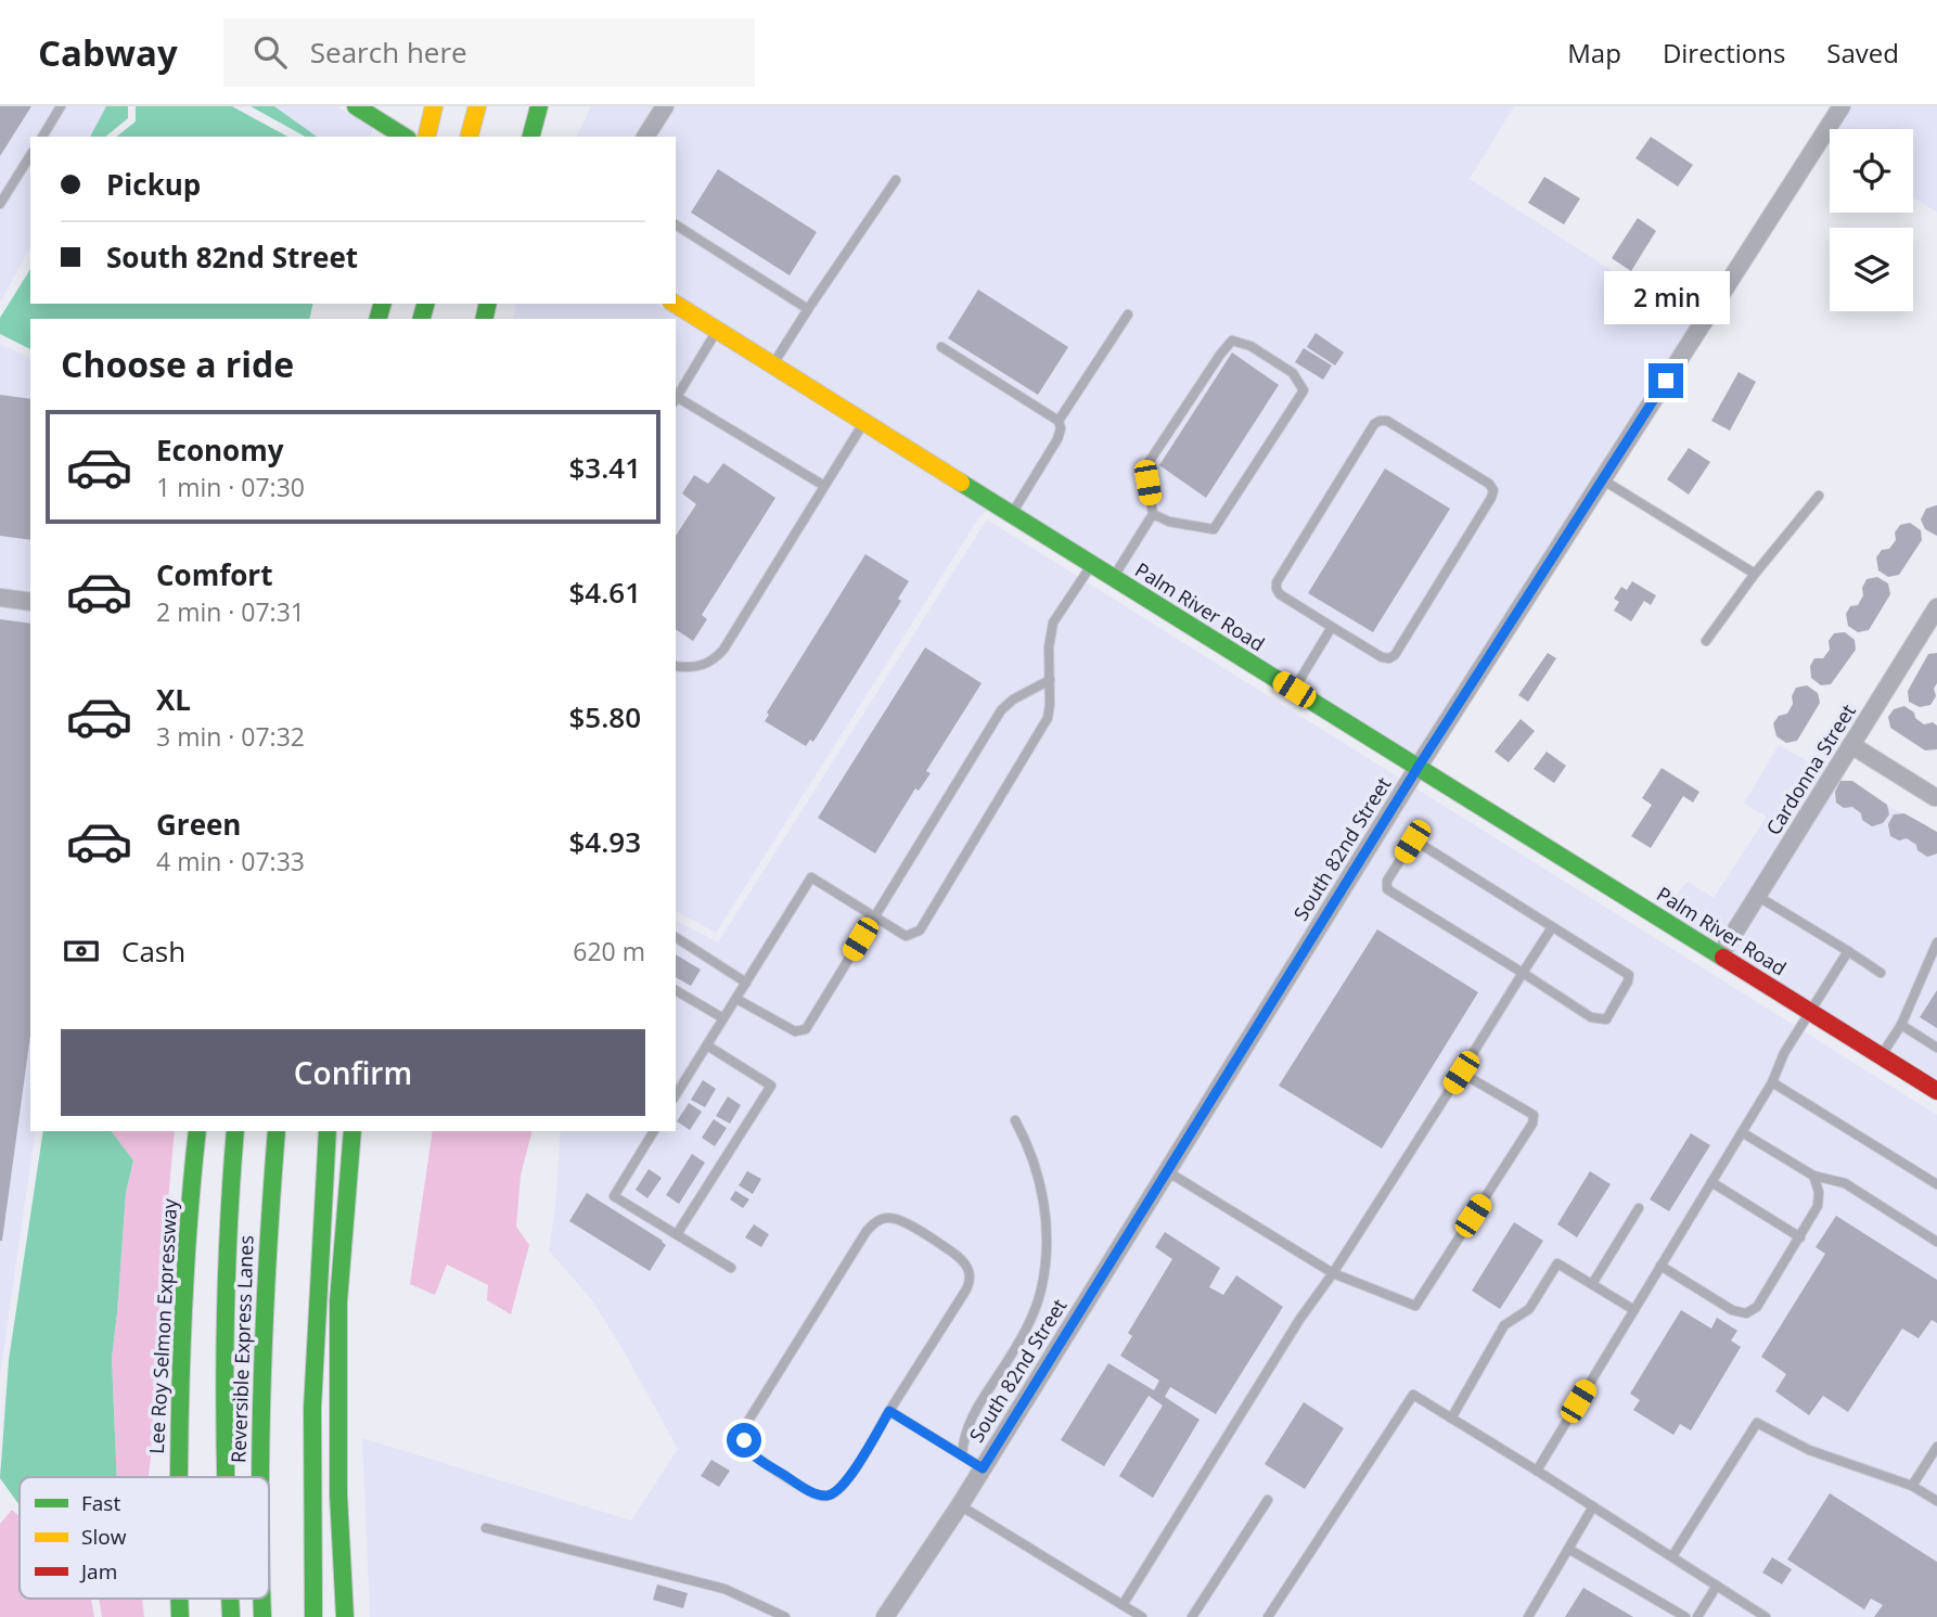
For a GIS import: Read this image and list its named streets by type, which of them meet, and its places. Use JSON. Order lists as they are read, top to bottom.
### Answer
{
  "streets": {
    "main road": ["Palm River Road", "Lee Roy Selmon Expressway", "Reversible Express Lanes"],
    "street": ["Cardonna Street", "South 82nd Street"]
  },
  "crossings": [
    ["Palm River Road", "Cardonna Street"],
    ["Palm River Road", "South 82nd Street"]
  ],
  "legend": ["Fast", "Slow", "Jam"],
  "page": {
    "header": "Cabway",
    "search": "Search here",
    "nav": ["Map", "Directions", "Saved"],
    "banner": ["Pickup", "South 82nd Street"],
    "bubble": "2 min",
    "heading": "Choose a ride",
    "list": [
      {
        "name": "Economy",
        "note": "1 min · 07:30",
        "value": "$3.41"
      },
      {
        "name": "Comfort",
        "note": "2 min · 07:31",
        "value": "$4.61"
      },
      {
        "name": "XL",
        "note": "3 min · 07:32",
        "value": "$5.80"
      },
      {
        "name": "Green",
        "note": "4 min · 07:33",
        "value": "$4.93"
      }
    ],
    "pay": ["Cash", "620 m"],
    "buttons": "Confirm"
  }
}
